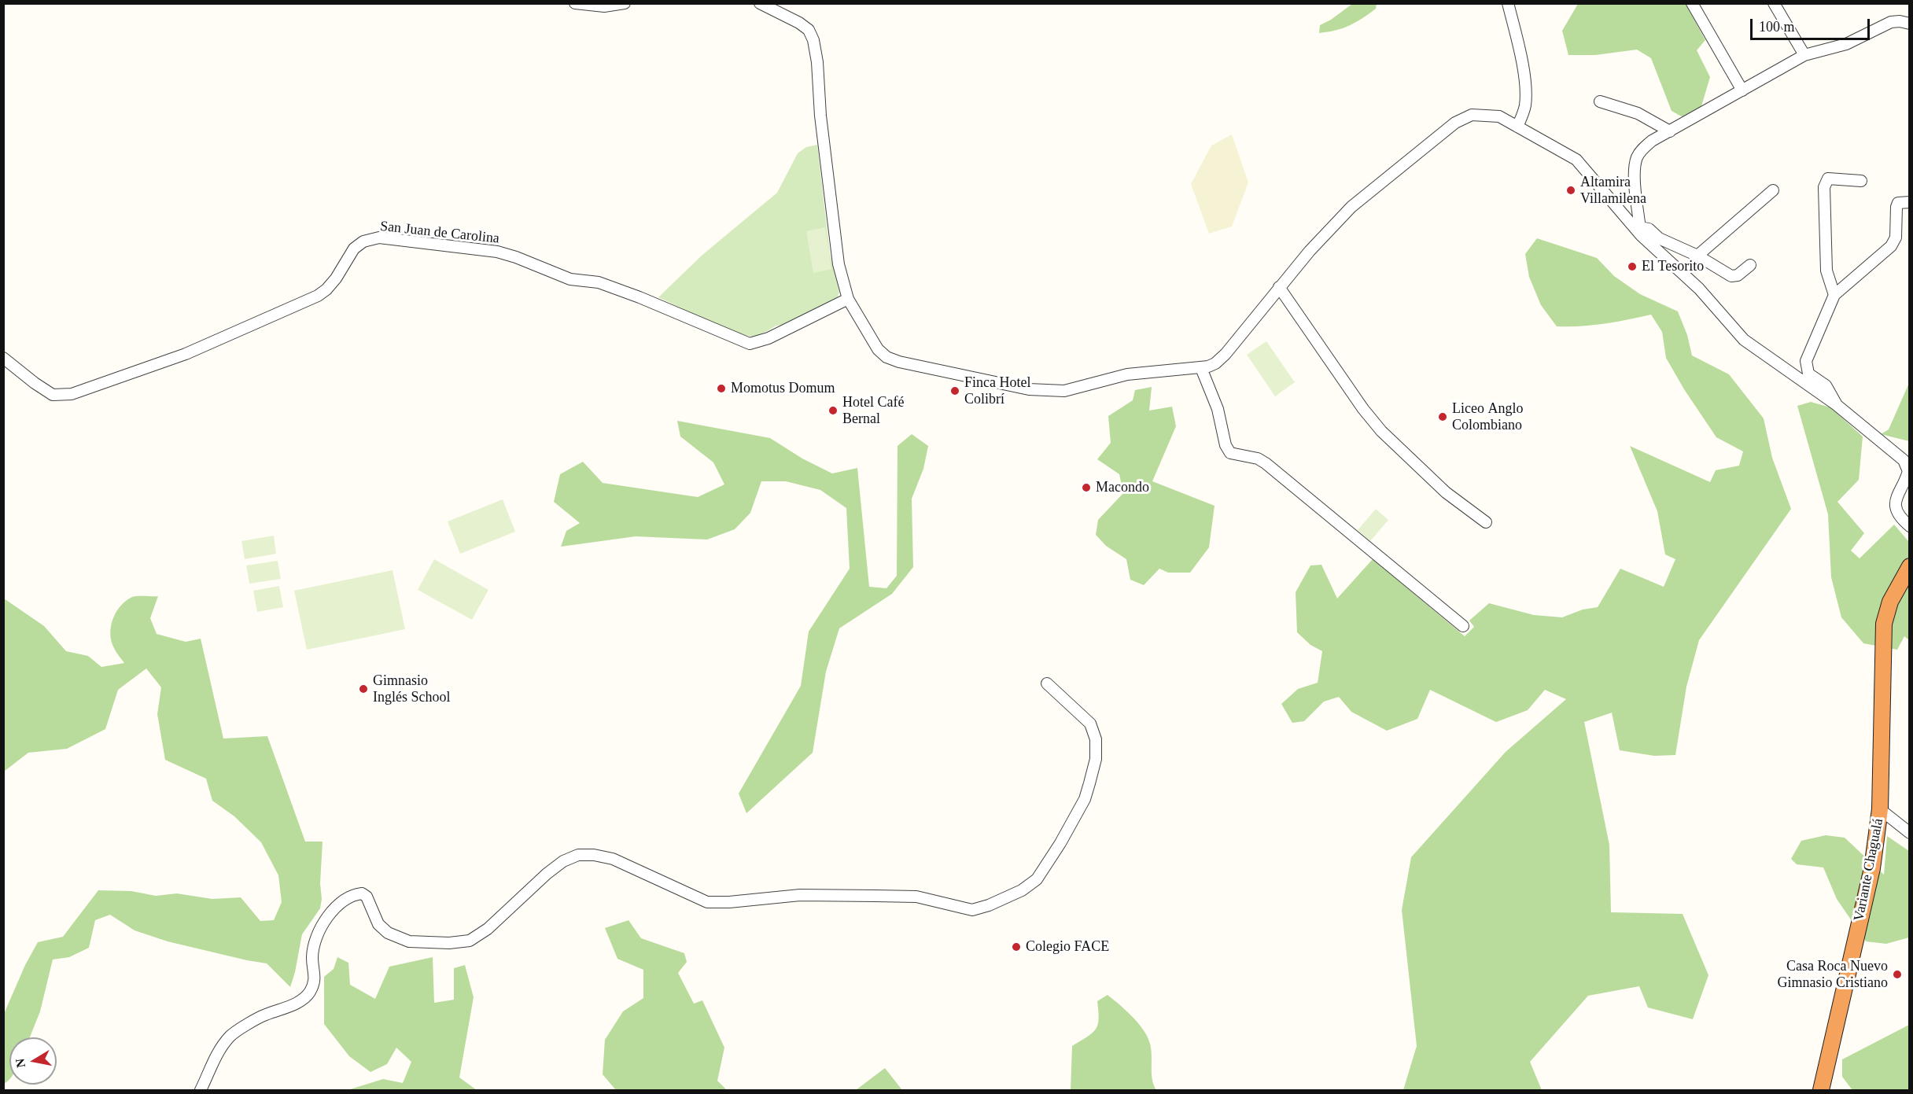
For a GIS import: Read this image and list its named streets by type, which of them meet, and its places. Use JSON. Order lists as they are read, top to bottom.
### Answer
{
  "streets": {
    "highway": ["Variante Chagualá"],
    "street": ["San Juan de Carolina"]
  },
  "places": [
    "Altamira Villamilena",
    "El Tesorito",
    "Momotus Domum",
    "Finca Hotel Colibrí",
    "Hotel Café Bernal",
    "Liceo Anglo Colombiano",
    "Macondo",
    "Gimnasio Inglés School",
    "Colegio FACE",
    "Casa Roca Nuevo Gimnasio Cristiano"
  ],
  "scale_bar": "100 m",
  "north": "left"
}
